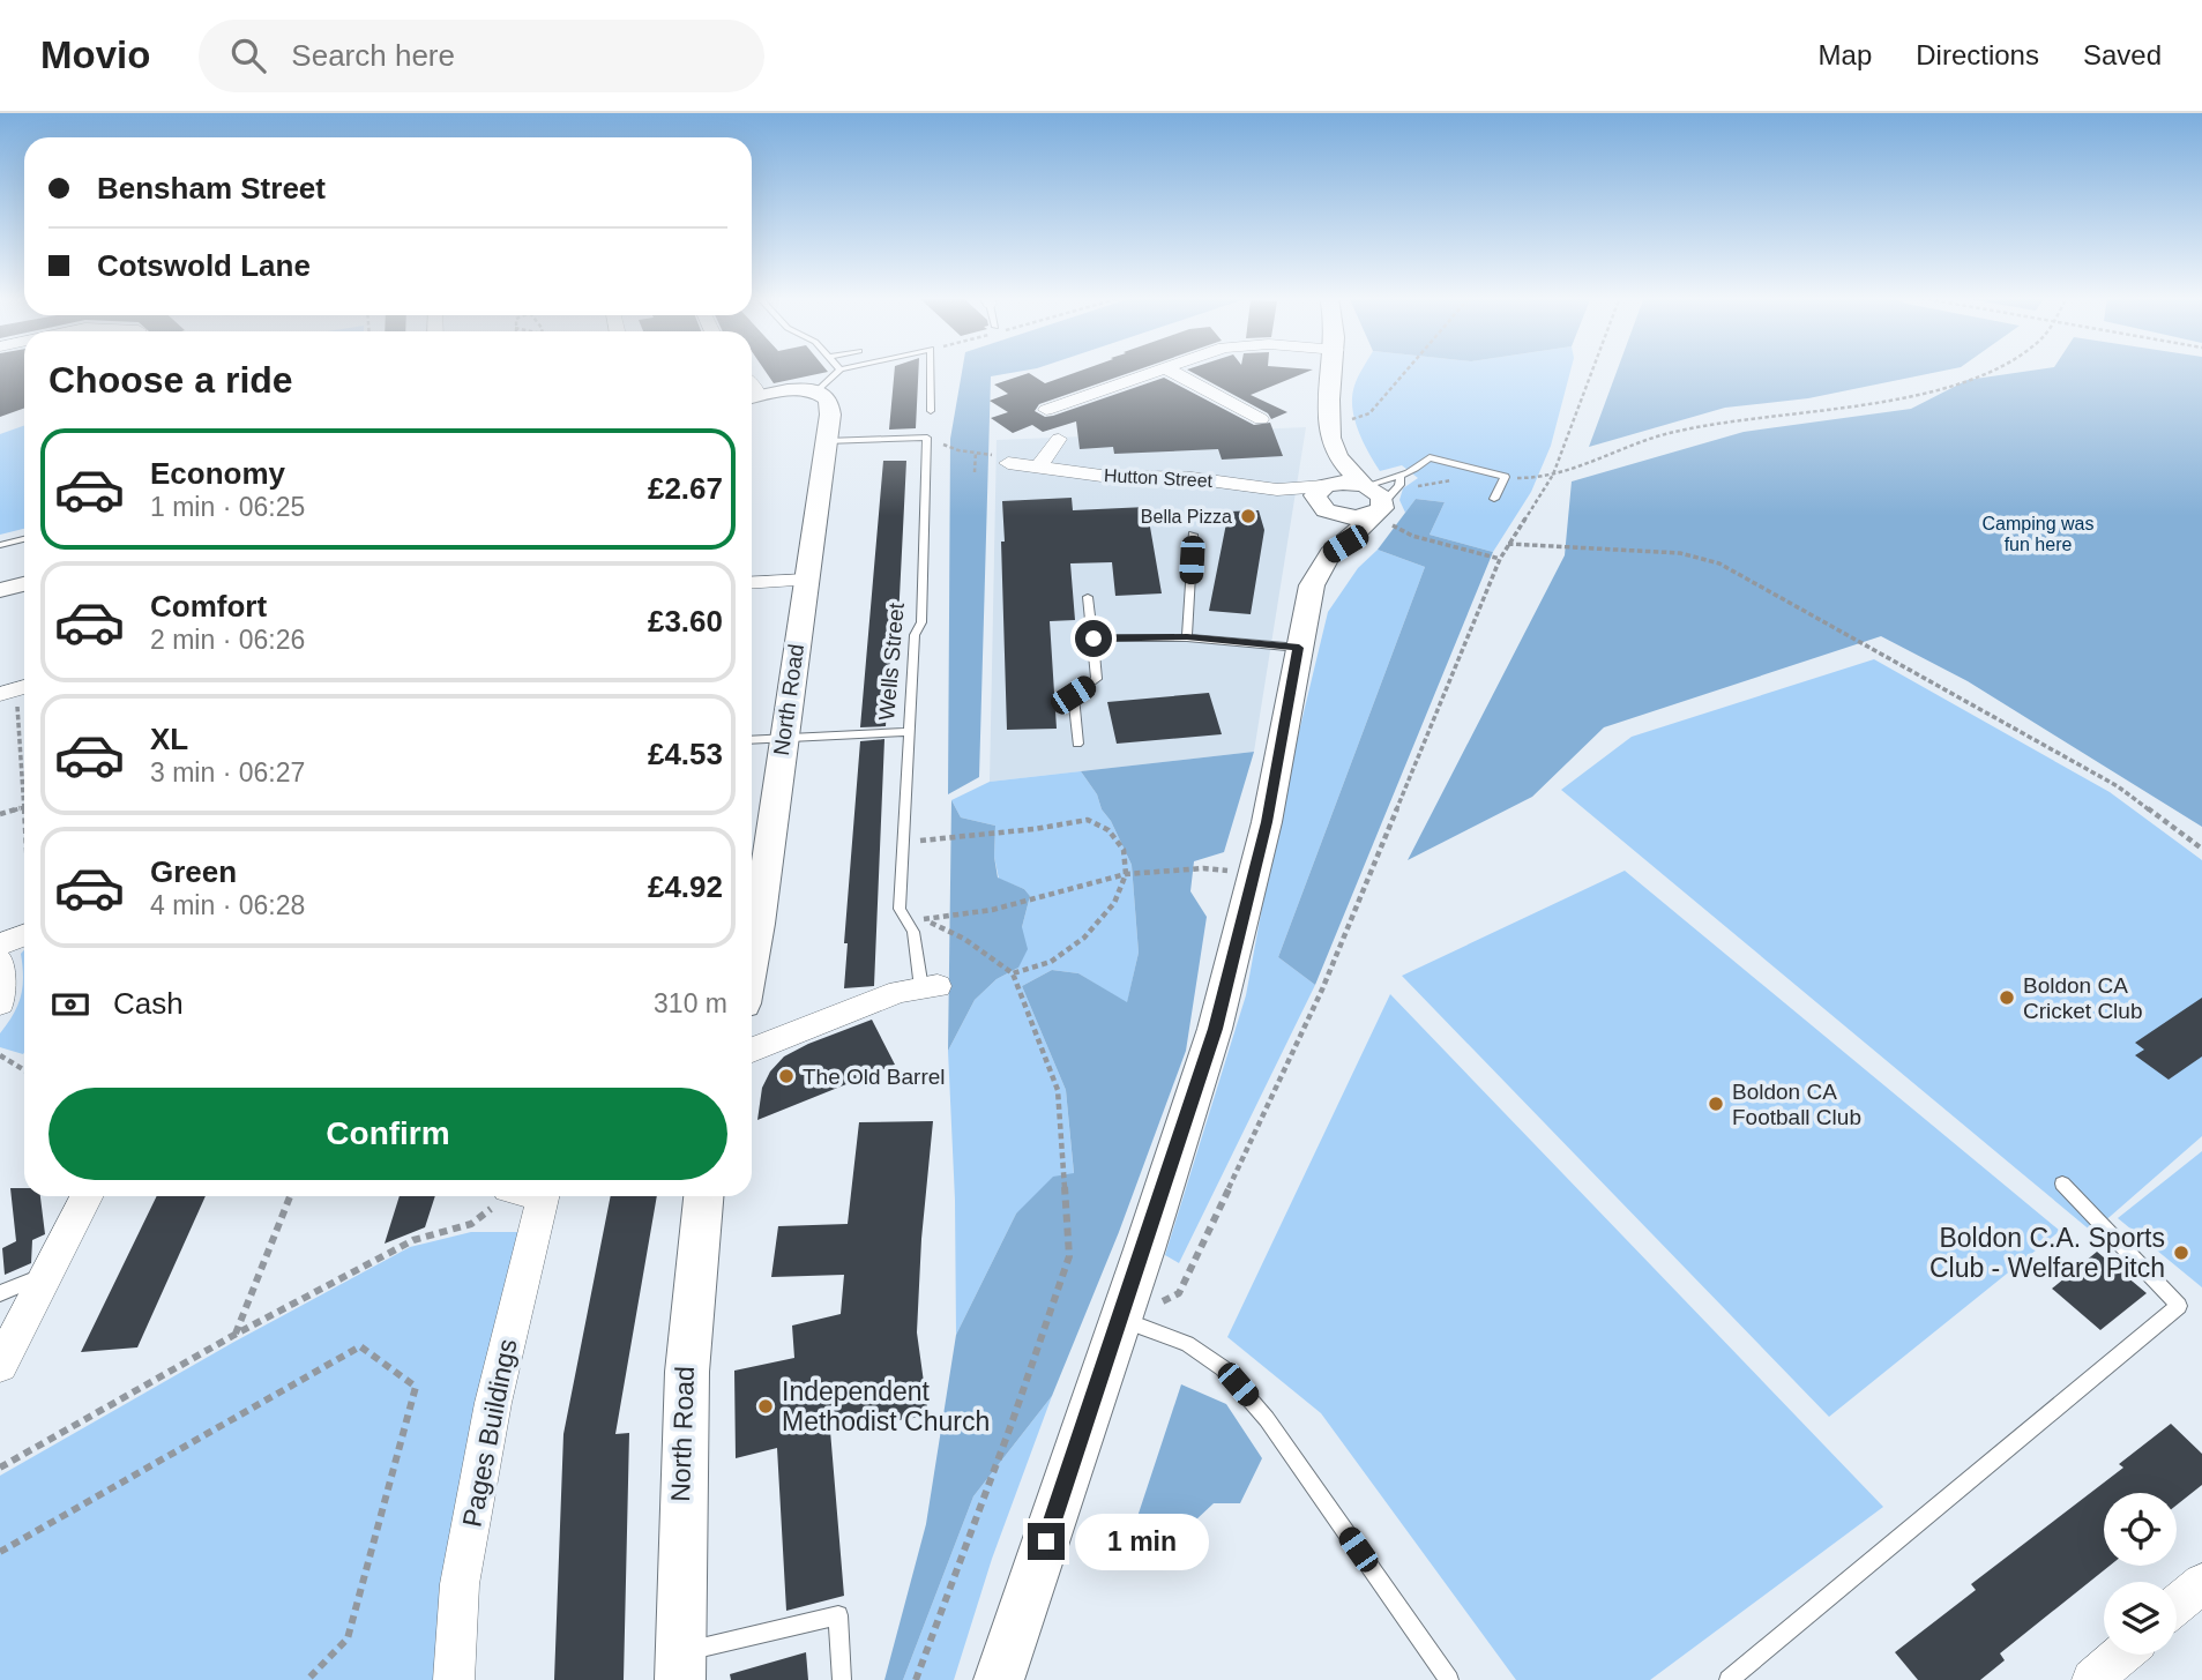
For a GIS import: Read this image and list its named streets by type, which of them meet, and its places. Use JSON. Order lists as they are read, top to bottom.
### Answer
{
  "streets": {
    "street": ["Hutton Street", "North Road", "Pages Buildings"],
    "lane": ["Wells Street"]
  },
  "parks": ["Camping was fun here"],
  "places": [
    "Bella Pizza",
    "Boldon CA Cricket Club",
    "The Old Barrel",
    "Boldon CA Football Club",
    "Boldon C.A. Sports Club - Welfare Pitch",
    "Independent Methodist Church"
  ],
  "page": {
    "header": "Movio",
    "search": "Search here",
    "nav": ["Map", "Directions", "Saved"],
    "banner": ["Bensham Street", "Cotswold Lane"],
    "heading": "Choose a ride",
    "list": [
      {
        "name": "Economy",
        "note": "1 min · 06:25",
        "value": "£2.67"
      },
      {
        "name": "Comfort",
        "note": "2 min · 06:26",
        "value": "£3.60"
      },
      {
        "name": "XL",
        "note": "3 min · 06:27",
        "value": "£4.53"
      },
      {
        "name": "Green",
        "note": "4 min · 06:28",
        "value": "£4.92"
      }
    ],
    "pay": ["Cash", "310 m"],
    "buttons": "Confirm",
    "bubble": "1 min"
  }
}
